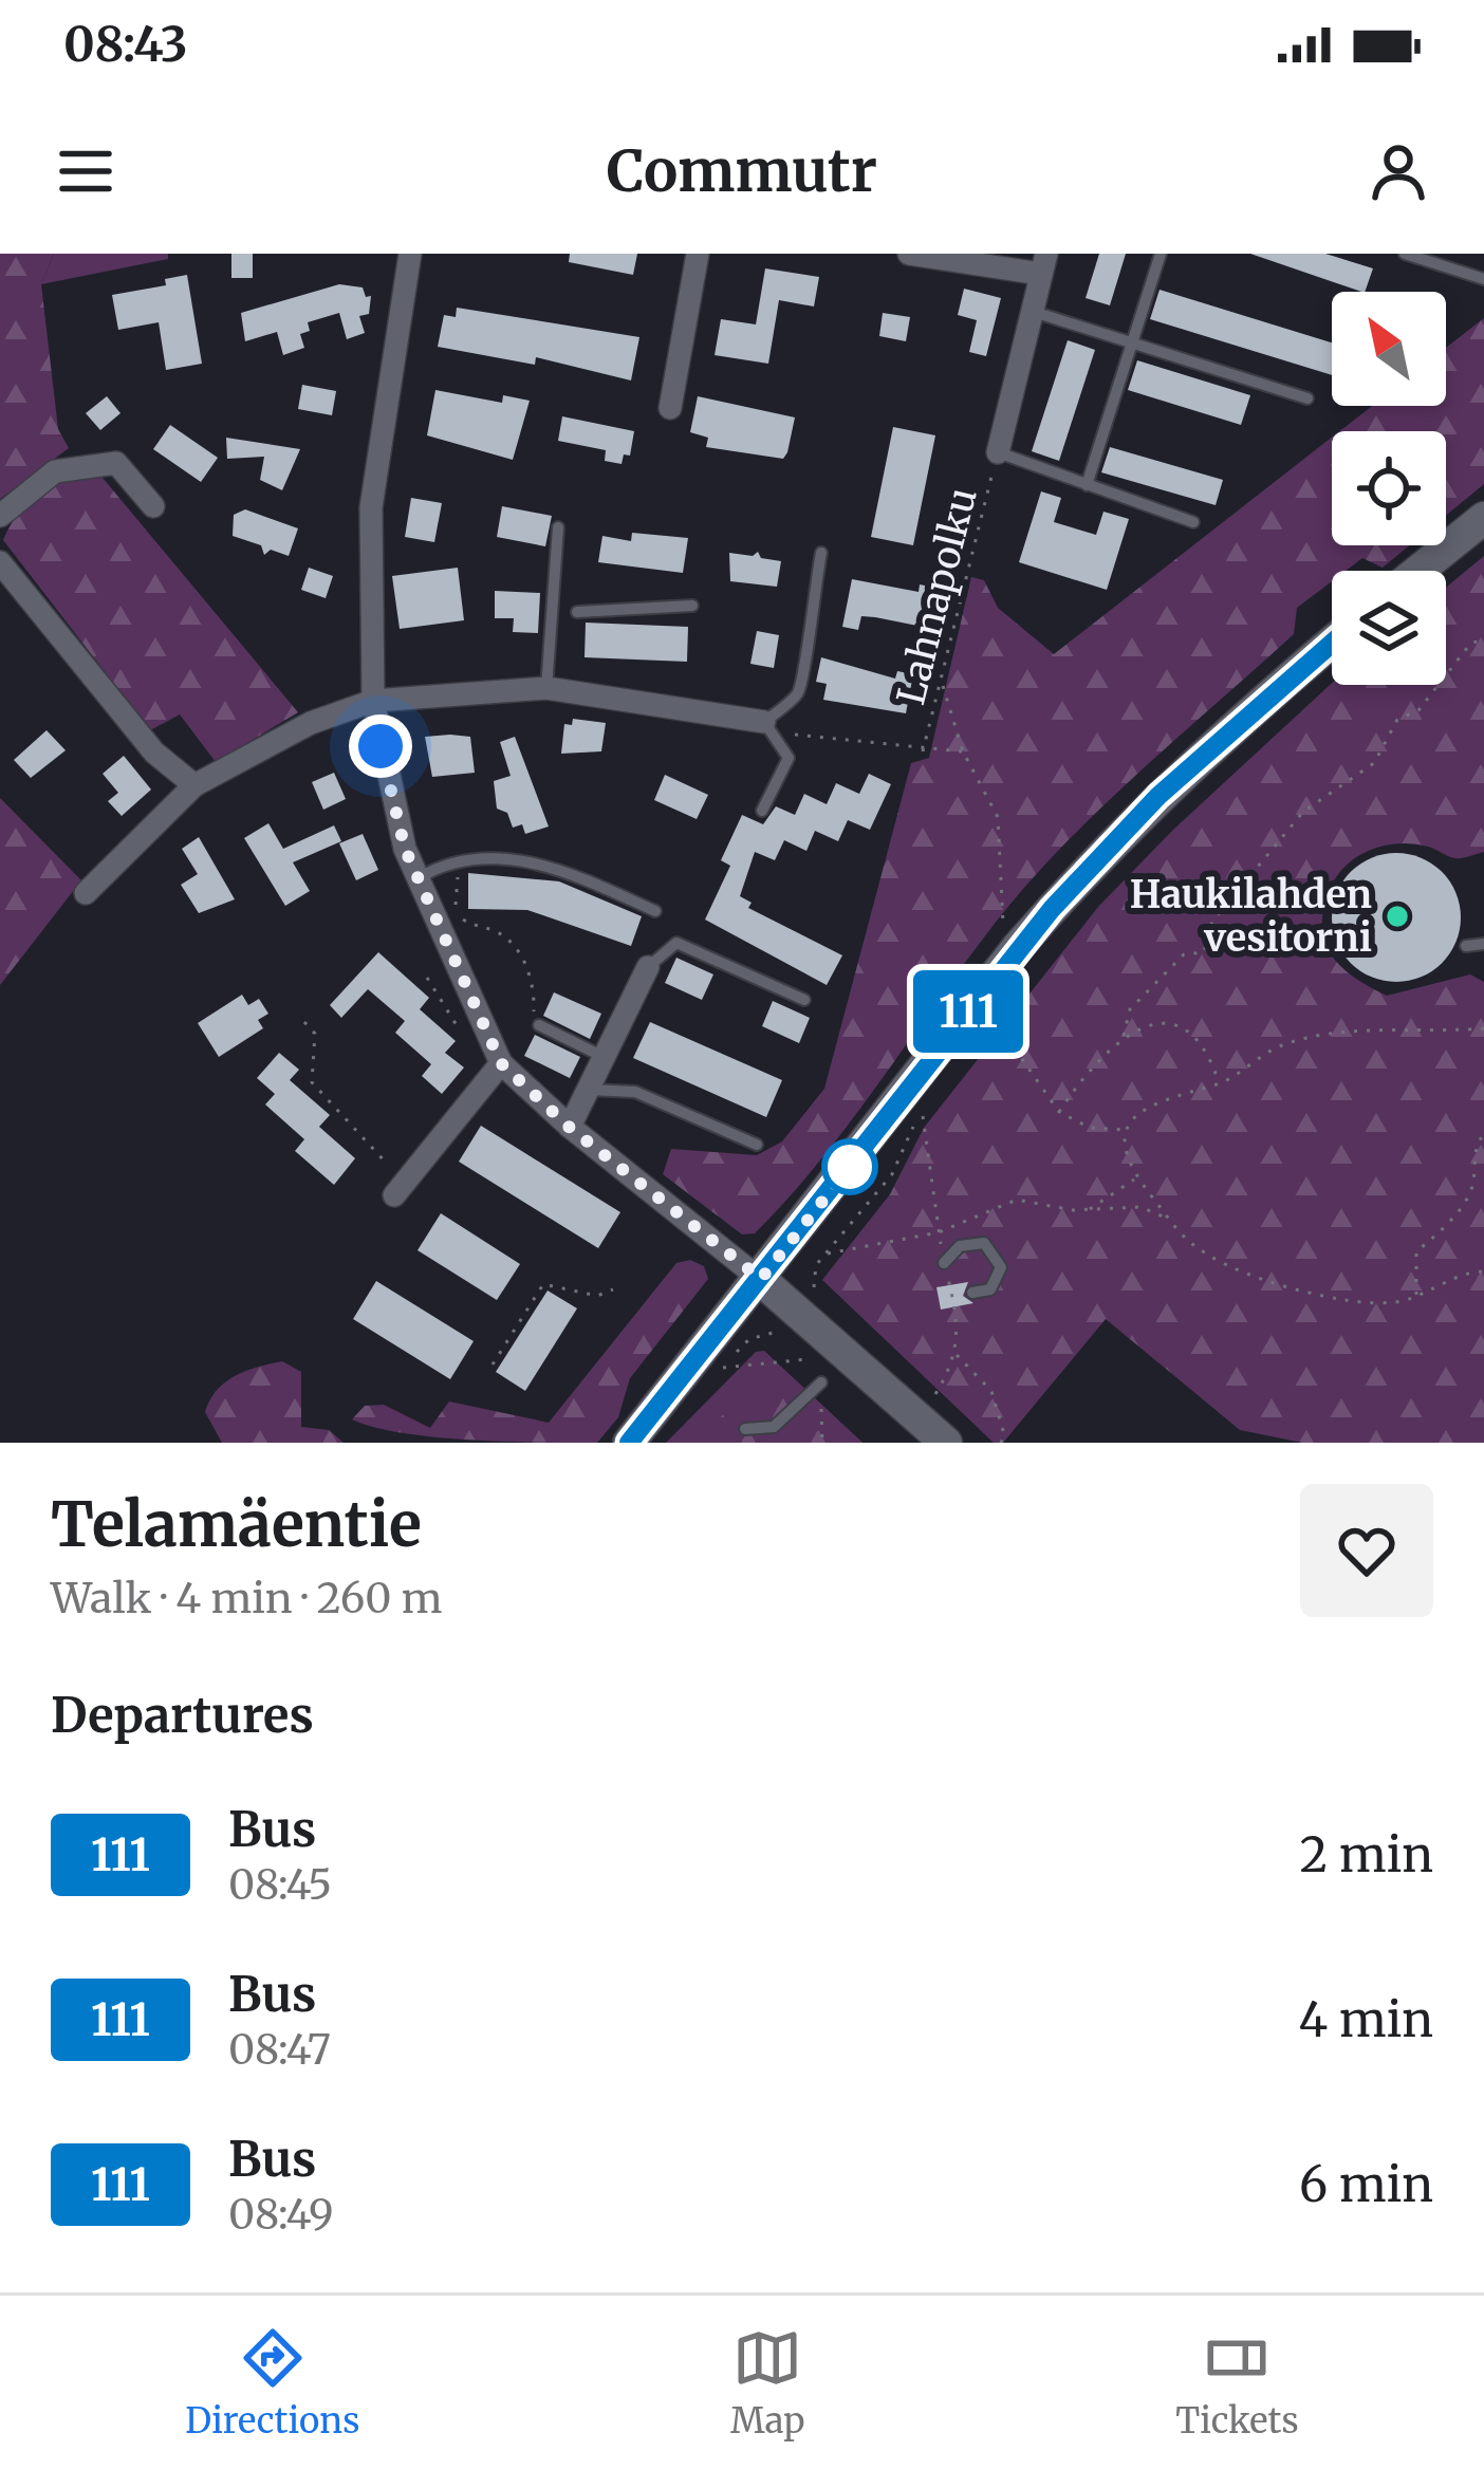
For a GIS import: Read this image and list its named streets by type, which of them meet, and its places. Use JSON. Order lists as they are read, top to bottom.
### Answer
{
  "streets": {
    "path": ["Lahnapolku"]
  },
  "places": ["Haukilahden vesitorni"],
  "lines": ["bus line 111"],
  "north": "top left",
  "page": {
    "status": "08:43",
    "header": "Commutr",
    "on_map": "111",
    "heading": [
      ["Telamäentie", "Walk · 4 min · 260 m"],
      "Departures"
    ],
    "list": [
      {
        "mark": "111",
        "name": "Bus",
        "note": "08:45",
        "value": "2 min"
      },
      {
        "mark": "111",
        "name": "Bus",
        "note": "08:47",
        "value": "4 min"
      },
      {
        "mark": "111",
        "name": "Bus",
        "note": "08:49",
        "value": "6 min"
      }
    ],
    "tabs": ["Directions", "Map", "Tickets"]
  }
}
